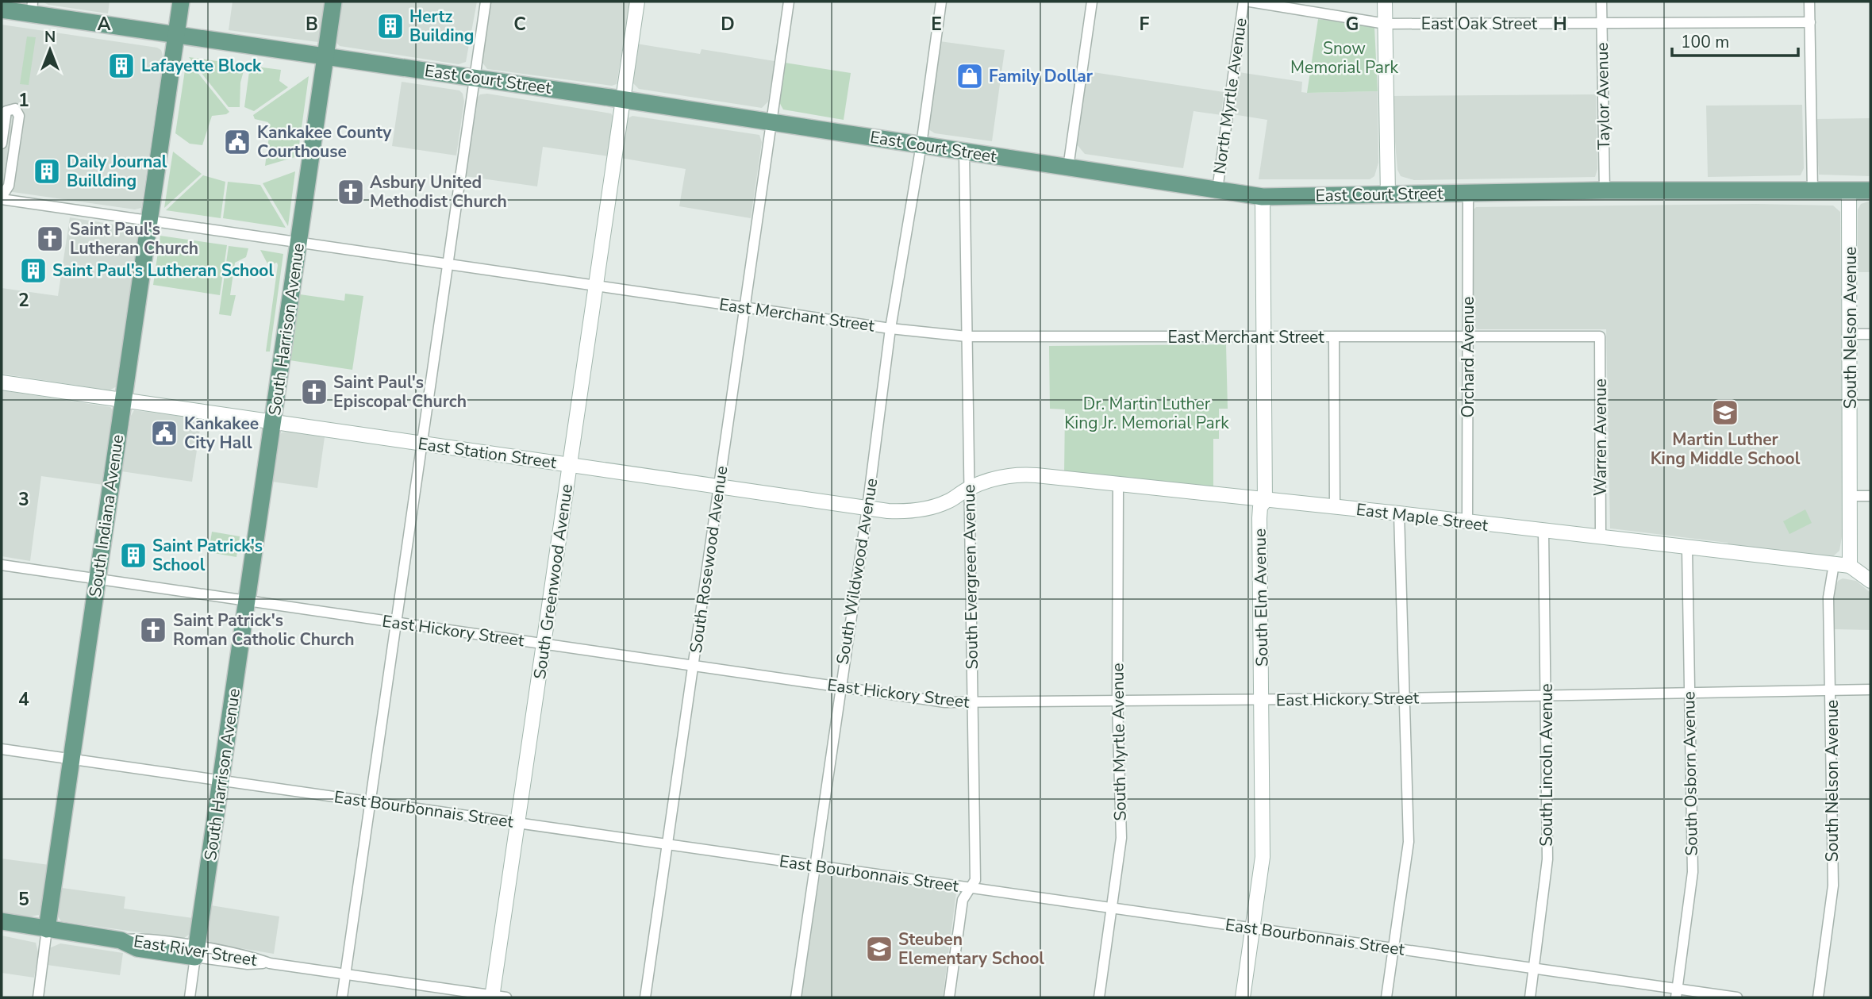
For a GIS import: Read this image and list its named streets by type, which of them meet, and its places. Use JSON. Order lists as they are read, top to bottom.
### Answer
{
  "streets": {
    "main road": [
      "East Court Street",
      "South Nelson Avenue",
      "South Harrison Avenue",
      "East Station Street",
      "South Indiana Avenue",
      "East Maple Street",
      "South Greenwood Avenue",
      "South Elm Avenue",
      "East River Street"
    ],
    "street": [
      "East Oak Street",
      "North Myrtle Avenue",
      "Taylor Avenue",
      "East Merchant Street",
      "Orchard Avenue",
      "Warren Avenue",
      "South Rosewood Avenue",
      "South Wildwood Avenue",
      "South Evergreen Avenue",
      "East Hickory Street",
      "South Myrtle Avenue",
      "South Lincoln Avenue",
      "South Osborn Avenue",
      "East Bourbonnais Street"
    ]
  },
  "crossings": [
    ["East Oak Street", "Taylor Avenue"],
    ["East Court Street", "North Myrtle Avenue"],
    ["East Court Street", "Taylor Avenue"],
    ["East Court Street", "South Nelson Avenue"],
    ["East Court Street", "South Harrison Avenue"],
    ["East Court Street", "Orchard Avenue"],
    ["East Court Street", "South Indiana Avenue"],
    ["East Court Street", "South Rosewood Avenue"],
    ["East Court Street", "South Wildwood Avenue"],
    ["East Court Street", "South Evergreen Avenue"],
    ["East Court Street", "South Greenwood Avenue"],
    ["East Court Street", "South Elm Avenue"],
    ["East Merchant Street", "South Harrison Avenue"],
    ["East Merchant Street", "Orchard Avenue"],
    ["East Merchant Street", "Warren Avenue"],
    ["East Merchant Street", "South Indiana Avenue"],
    ["East Merchant Street", "South Rosewood Avenue"],
    ["East Merchant Street", "South Wildwood Avenue"],
    ["East Merchant Street", "South Evergreen Avenue"],
    ["East Merchant Street", "South Greenwood Avenue"],
    ["East Merchant Street", "South Elm Avenue"],
    ["South Nelson Avenue", "East Maple Street"],
    ["South Nelson Avenue", "East Hickory Street"],
    ["South Harrison Avenue", "East Station Street"],
    ["South Harrison Avenue", "East Hickory Street"],
    ["South Harrison Avenue", "East Bourbonnais Street"],
    ["South Harrison Avenue", "East River Street"],
    ["Orchard Avenue", "East Maple Street"],
    ["Warren Avenue", "East Maple Street"],
    ["East Station Street", "South Indiana Avenue"],
    ["East Station Street", "East Maple Street"],
    ["East Station Street", "South Rosewood Avenue"],
    ["East Station Street", "South Wildwood Avenue"],
    ["East Station Street", "South Evergreen Avenue"],
    ["East Station Street", "South Greenwood Avenue"],
    ["South Indiana Avenue", "East Hickory Street"],
    ["South Indiana Avenue", "East Bourbonnais Street"],
    ["South Indiana Avenue", "East River Street"],
    ["East Maple Street", "South Evergreen Avenue"],
    ["East Maple Street", "South Elm Avenue"],
    ["East Maple Street", "South Myrtle Avenue"],
    ["East Maple Street", "South Lincoln Avenue"],
    ["East Maple Street", "South Osborn Avenue"],
    ["South Rosewood Avenue", "East Hickory Street"],
    ["South Rosewood Avenue", "East Bourbonnais Street"],
    ["South Wildwood Avenue", "East Hickory Street"],
    ["South Wildwood Avenue", "East Bourbonnais Street"],
    ["South Evergreen Avenue", "East Hickory Street"],
    ["South Evergreen Avenue", "East Bourbonnais Street"],
    ["South Greenwood Avenue", "East Hickory Street"],
    ["South Greenwood Avenue", "East Bourbonnais Street"],
    ["South Greenwood Avenue", "East River Street"],
    ["South Elm Avenue", "East Hickory Street"],
    ["South Elm Avenue", "East Bourbonnais Street"],
    ["East Hickory Street", "South Myrtle Avenue"],
    ["East Hickory Street", "South Lincoln Avenue"],
    ["East Hickory Street", "South Osborn Avenue"],
    ["South Myrtle Avenue", "East Bourbonnais Street"],
    ["South Lincoln Avenue", "East Bourbonnais Street"],
    ["South Osborn Avenue", "East Bourbonnais Street"]
  ],
  "parks": ["Snow Memorial Park", "Dr. Martin Luther King Jr. Memorial Park"],
  "places": {
    "building": [
      "Hertz Building",
      "Lafayette Block",
      "Daily Journal Buillding",
      "Saint Paul's Lutheran School",
      "Saint Patrick's School"
    ],
    "shop": ["Family Dollar"],
    "public building": ["Kankakee County Courthouse", "Kankakee City Hall"],
    "church": [
      "Asbury United Methodist Church",
      "Saint Paul's Lutheran Church",
      "Saint Paul's Episcopal Church",
      "Saint Patrick's Roman Catholic Church"
    ],
    "school or university": ["Martin Luther King Middle School", "Steuben Elementary School"]
  },
  "scale_bar": "100 m",
  "north": "top",
  "grid": {
    "columns": [
      "A",
      "B",
      "C",
      "D",
      "E",
      "F",
      "G",
      "H"
    ],
    "rows": [
      "1",
      "2",
      "3",
      "4",
      "5"
    ]
  }
}
